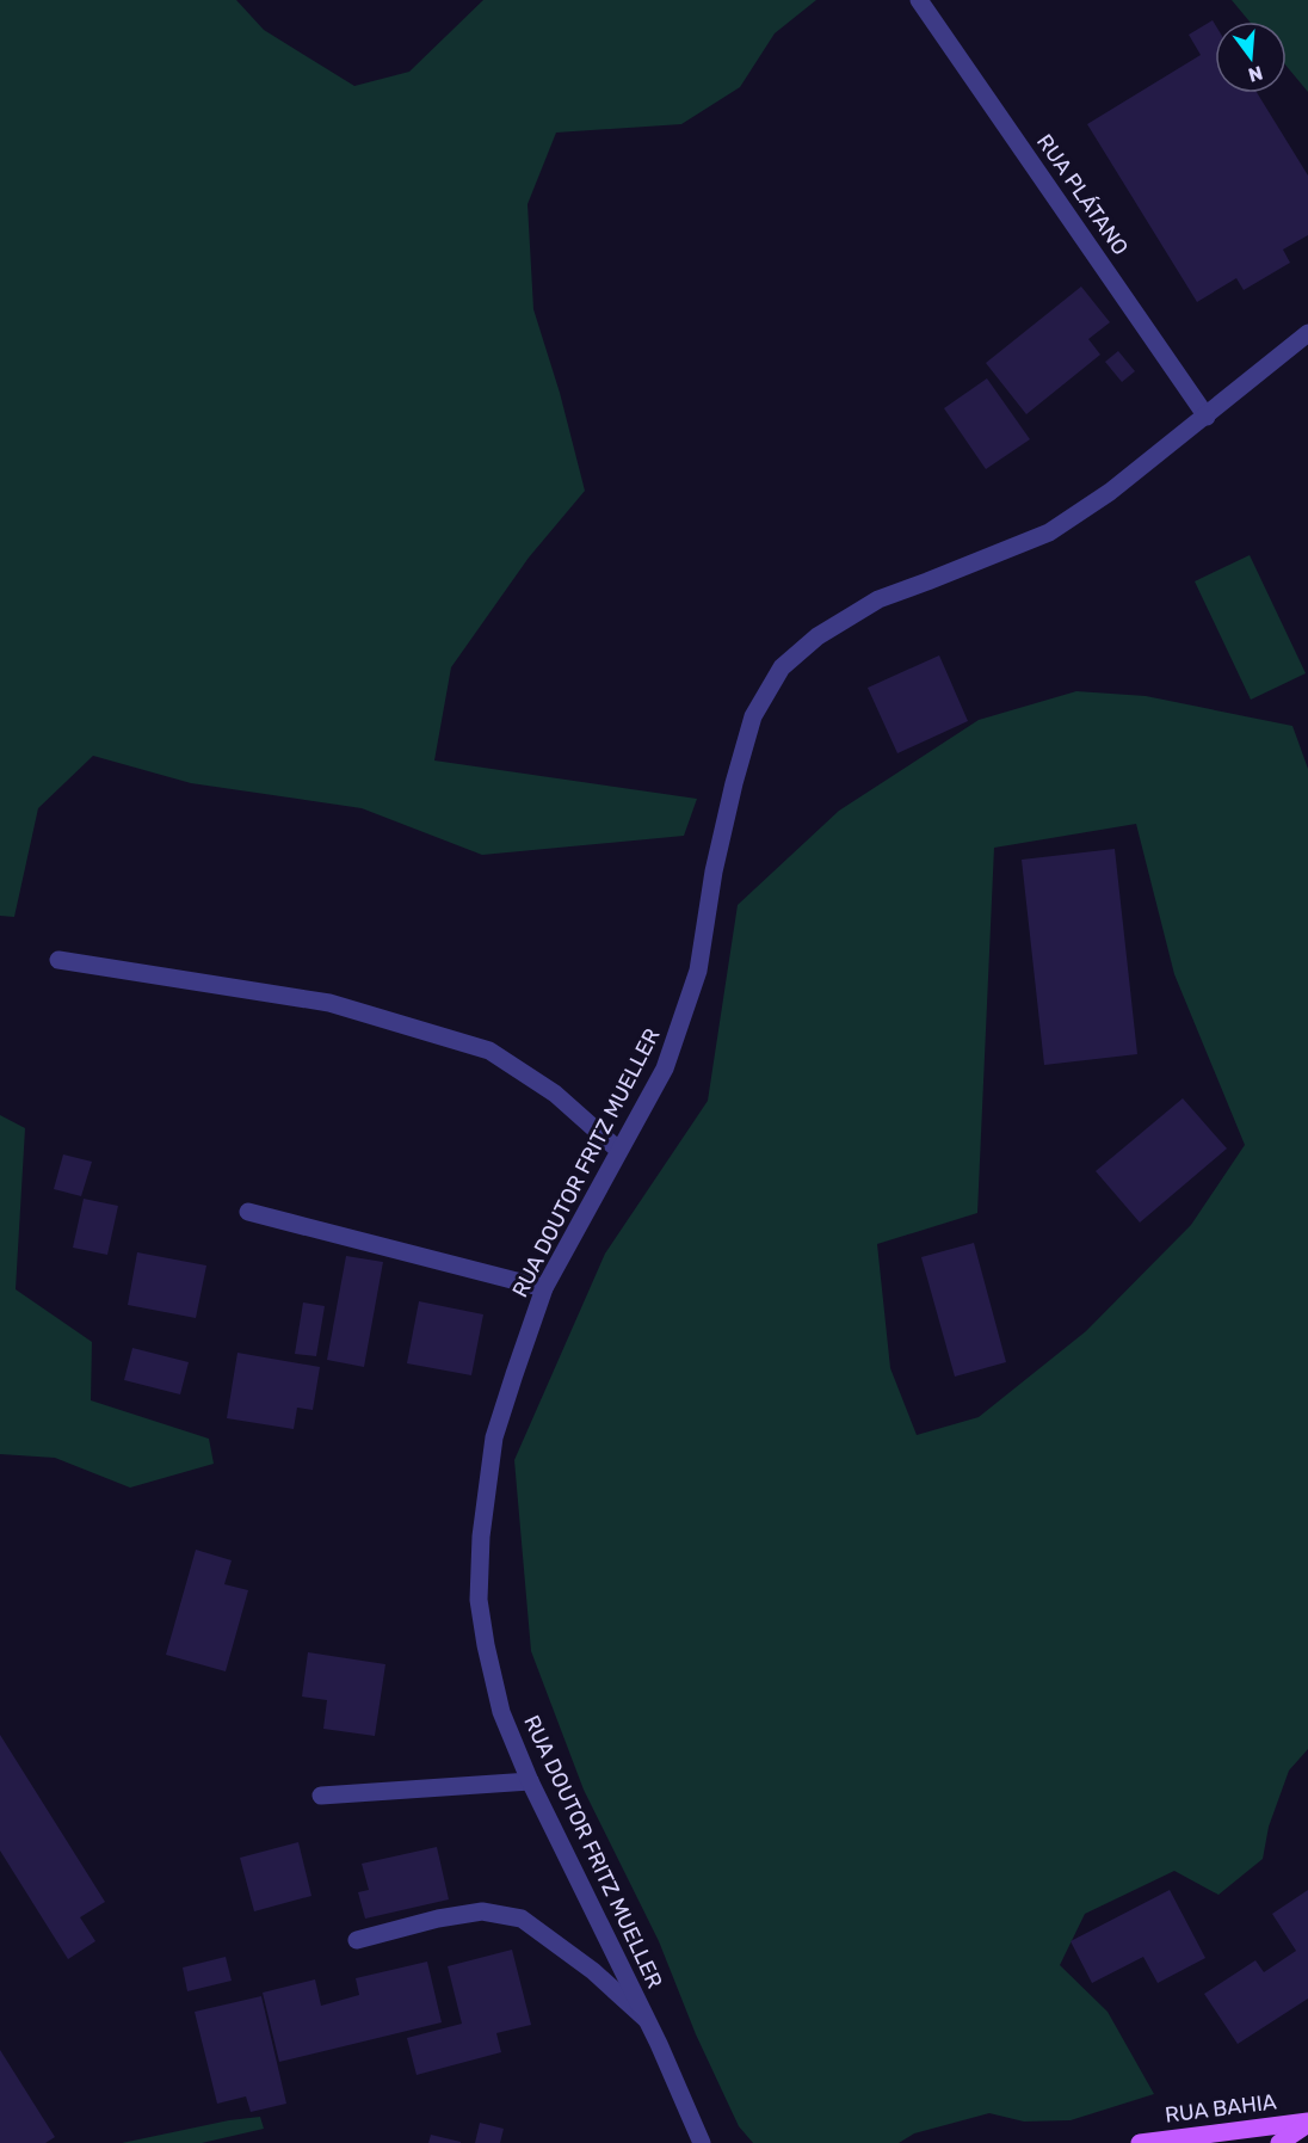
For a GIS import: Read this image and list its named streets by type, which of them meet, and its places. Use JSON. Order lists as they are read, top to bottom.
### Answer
{
  "streets": {
    "main road": ["RUA BAHIA"],
    "street": ["RUA PLÁTANO", "RUA DOUTOR FRITZ MUELLER"]
  },
  "crossings": [
    ["RUA PLÁTANO", "RUA DOUTOR FRITZ MUELLER"]
  ],
  "north": "bottom"
}
